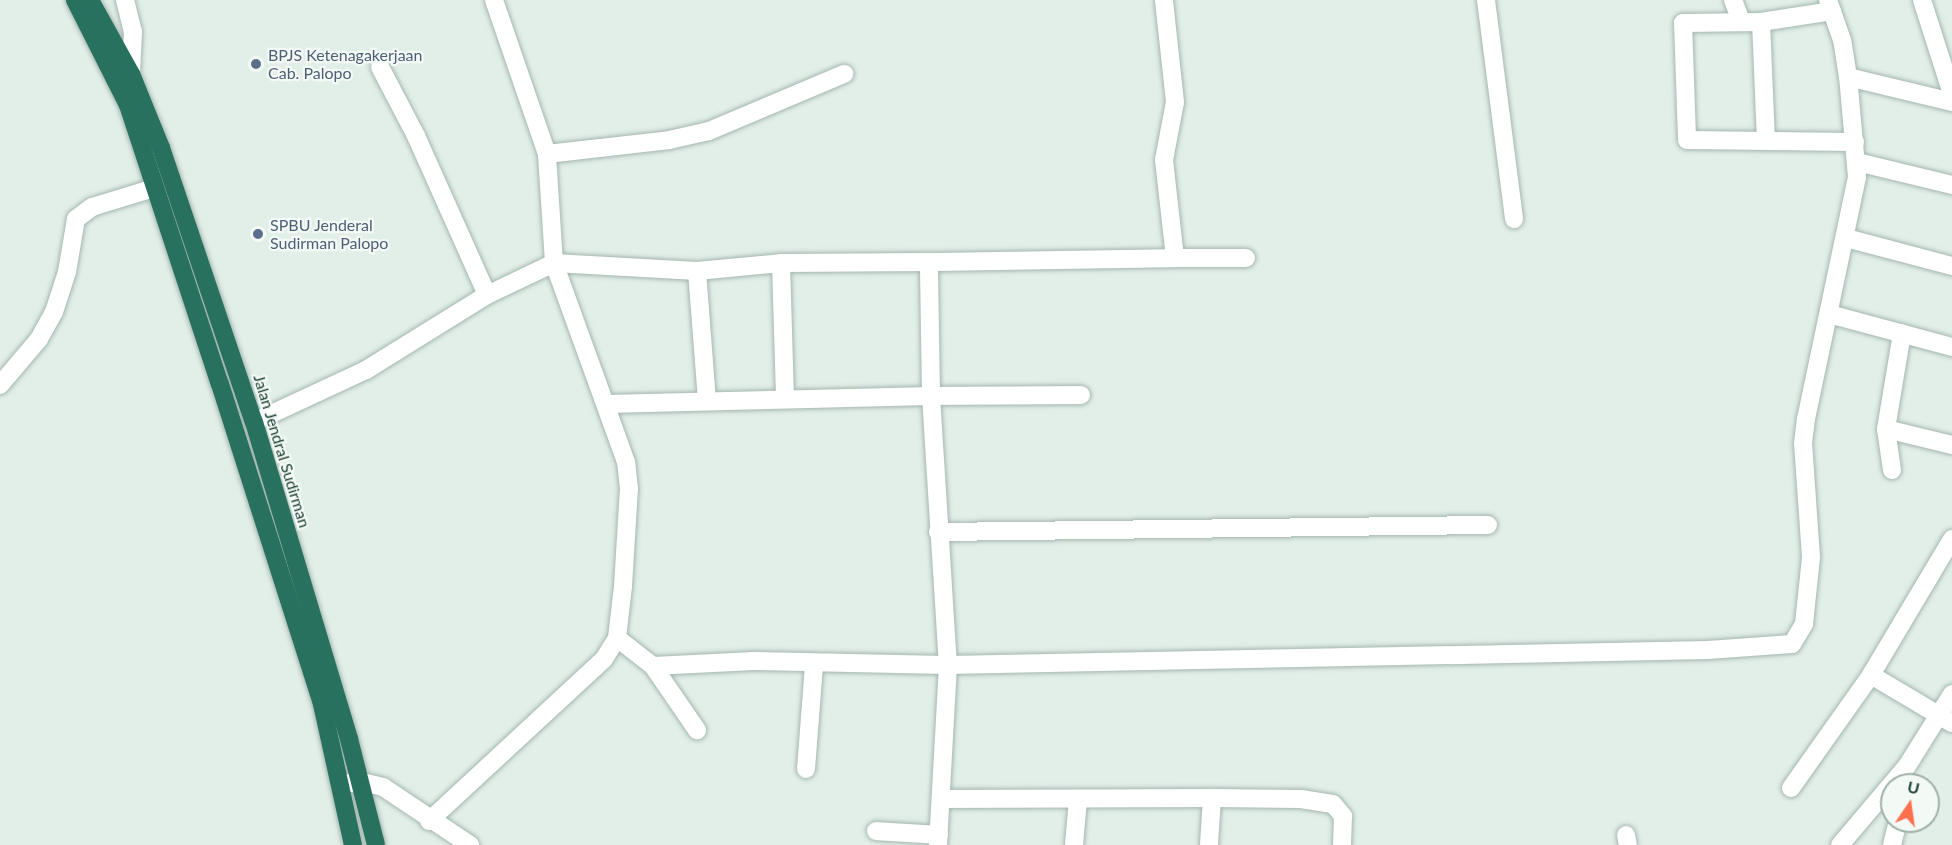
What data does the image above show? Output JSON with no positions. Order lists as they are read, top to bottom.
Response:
{
  "streets": {
    "highway": ["Jalan Jendral Sudirman"]
  },
  "places": ["BPJS Ketenagakerjaan Cab. Palopo", "SPBU Jenderal Sudirman Palopo"],
  "north": "top"
}
